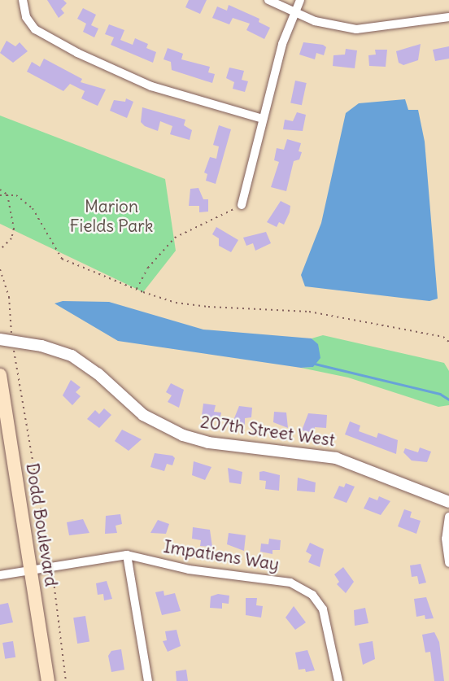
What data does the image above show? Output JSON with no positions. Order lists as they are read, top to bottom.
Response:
{
  "streets": {
    "main road": ["Dodd Boulevard"],
    "street": ["207th Street West", "Impatiens Way"]
  },
  "crossings": [
    ["Dodd Boulevard", "Impatiens Way"]
  ],
  "parks": ["Marion Fields Park"]
}
